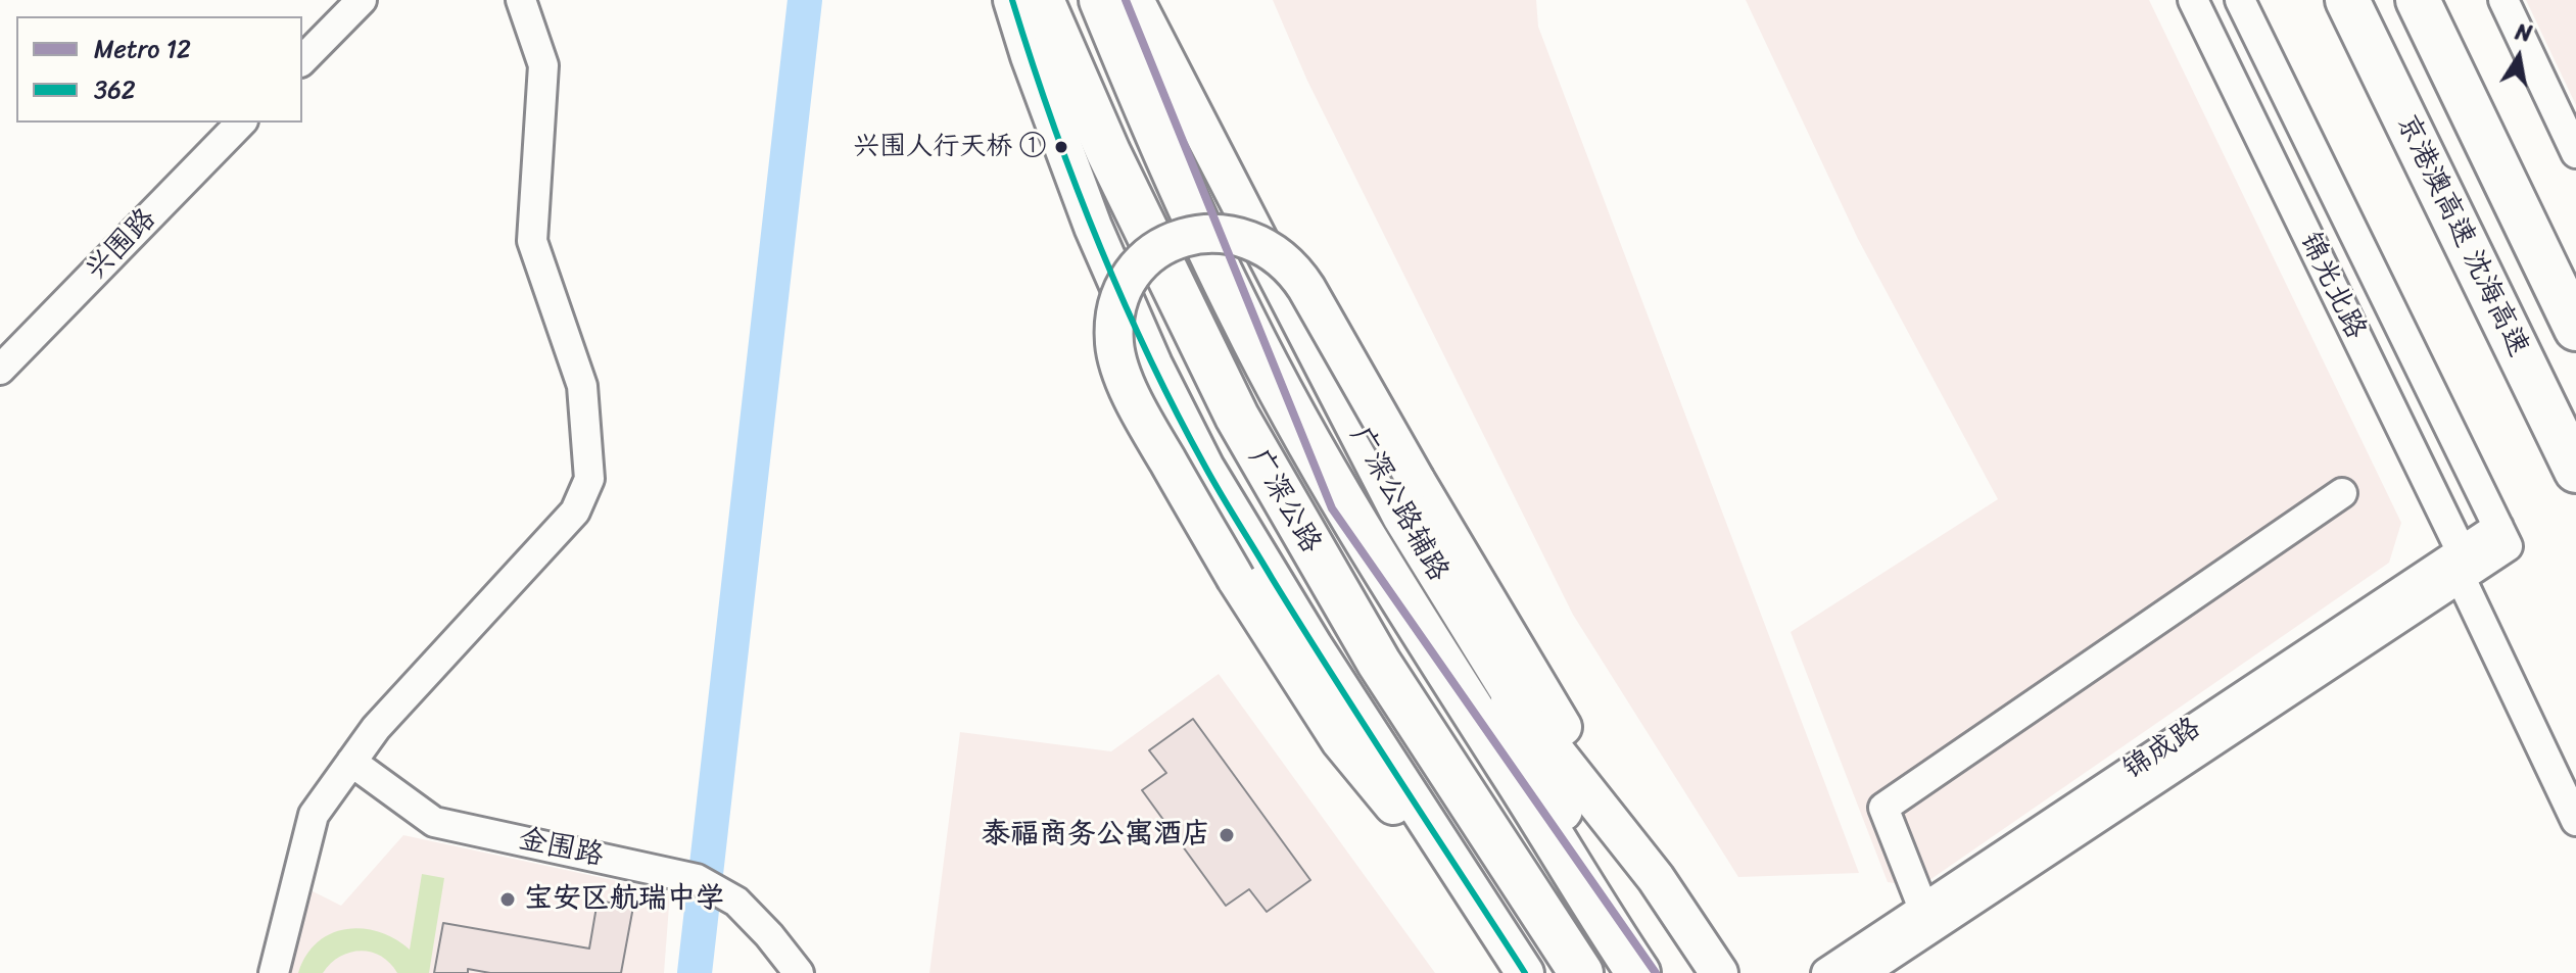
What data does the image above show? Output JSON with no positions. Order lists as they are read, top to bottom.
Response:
{
  "streets": {
    "highway": ["京港澳高速 沈海高速", "广深公路"],
    "main road": ["广深公路辅路"],
    "street": [
      "兴围路",
      "锦光北路",
      "锦成路",
      "金围路"
    ]
  },
  "crossings": [
    ["锦光北路", "锦成路"]
  ],
  "places": ["兴围人行天桥 ①", "泰福商务公寓酒店", "宝安区航瑞中学"],
  "lines": ["metro line 12", "transit line 362"],
  "legend": ["Metro 12", "362"],
  "north": "top"
}
